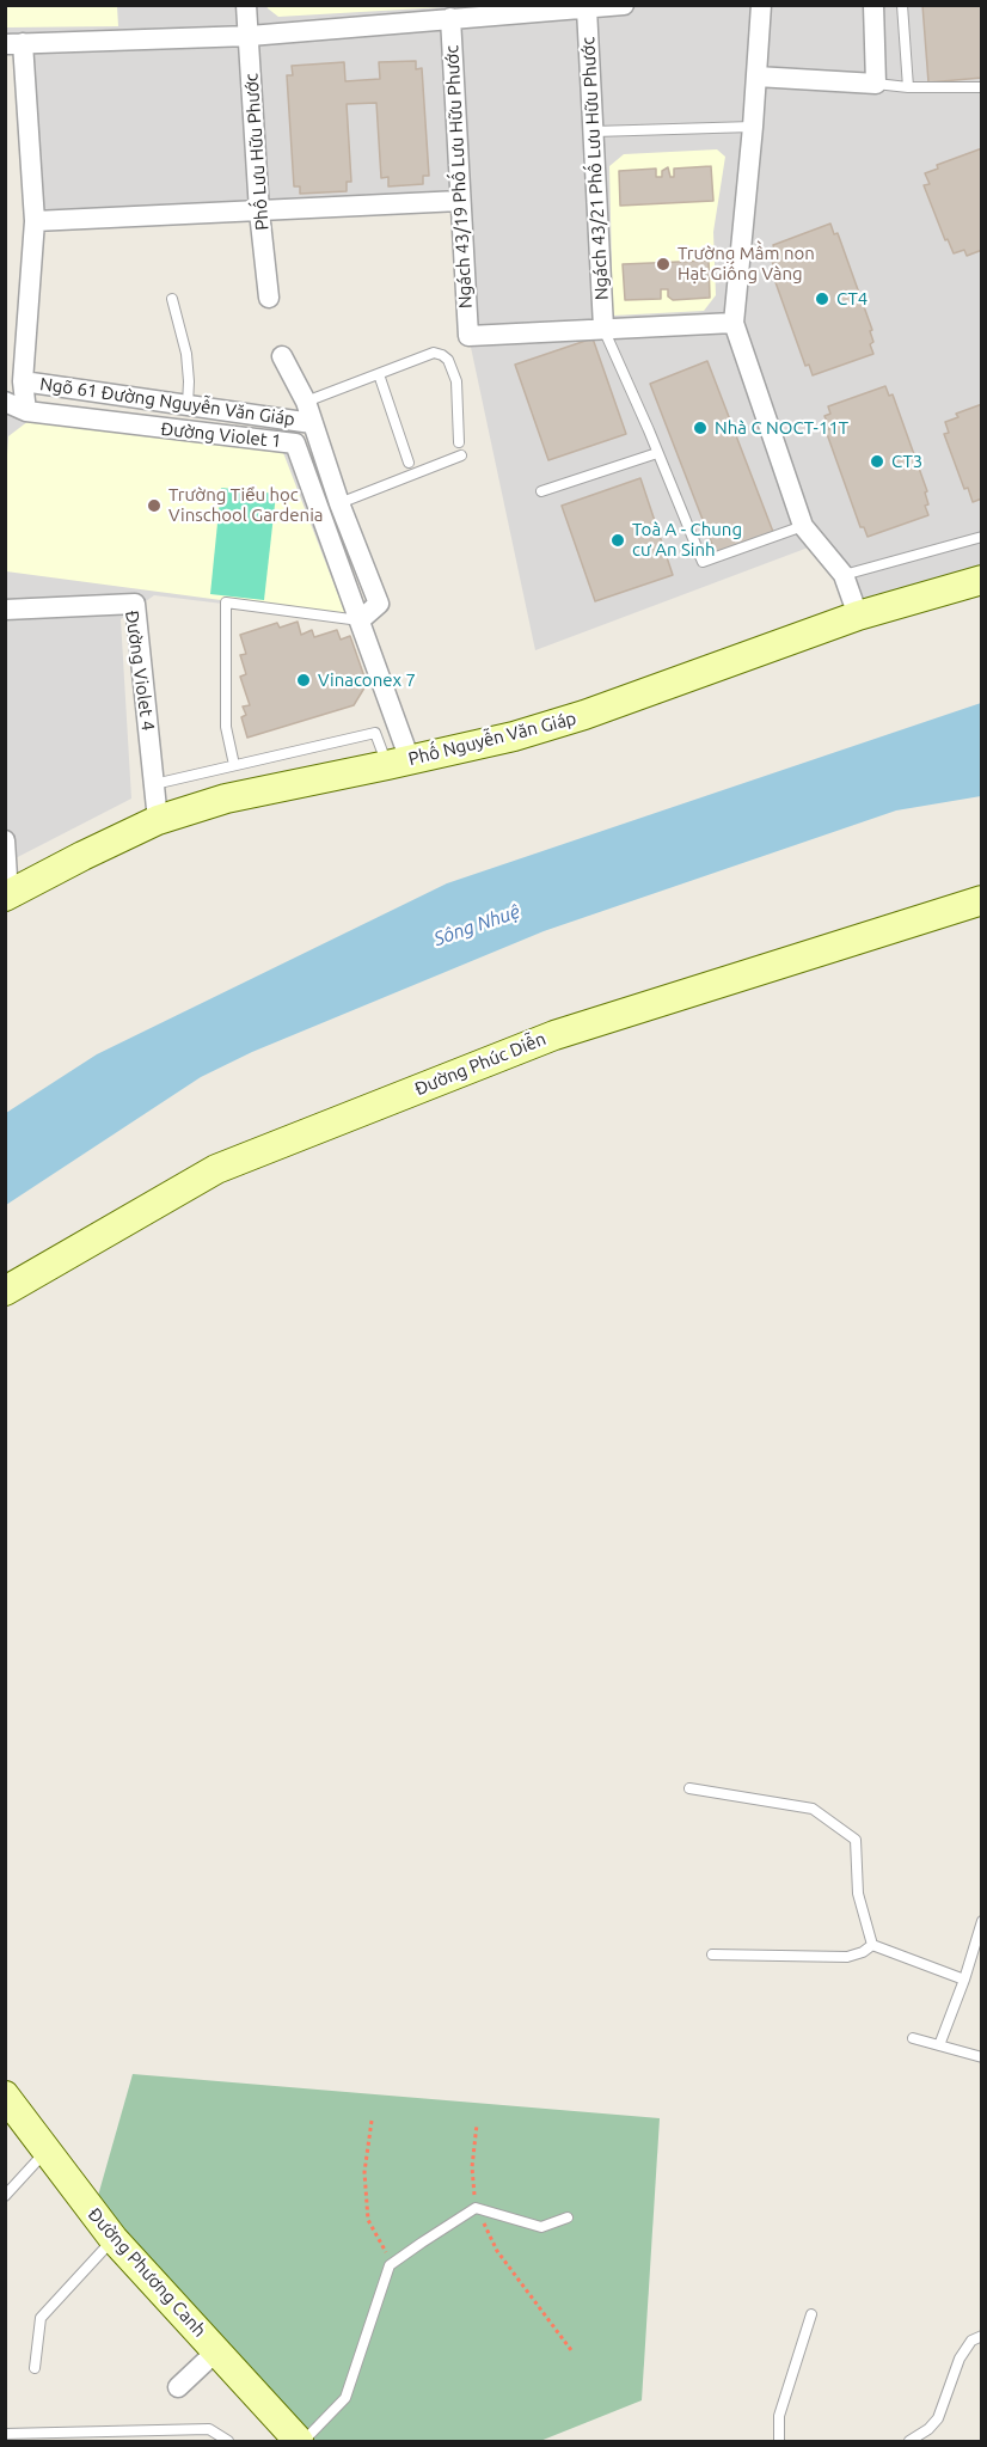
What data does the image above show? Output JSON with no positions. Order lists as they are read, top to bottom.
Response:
{
  "streets": {
    "street": [
      "Phố Lưu Hữu Phước",
      "Ngách 43/21 Phố Lưu Hữu Phước",
      "Ngách 43/19 Phố Lưu Hữu Phước",
      "Ngõ 61 Đường Nguyễn Văn Giáp",
      "Đường Violet 1",
      "Đường Violet 4",
      "Phố Nguyễn Văn Giáp",
      "Đường Phúc Diễn",
      "Đường Phương Canh"
    ]
  },
  "crossings": [
    ["Ngách 43/21 Phố Lưu Hữu Phước", "Ngách 43/19 Phố Lưu Hữu Phước"],
    ["Ngõ 61 Đường Nguyễn Văn Giáp", "Đường Violet 1"],
    ["Đường Violet 4", "Phố Nguyễn Văn Giáp"]
  ],
  "water": ["Sông Nhuệ"],
  "places": [
    "Trường Mầm non Hạt Giống Vàng",
    "CT4",
    "Nhà C NOCT-11T",
    "CT3",
    "Trường Tiểu học Vinschool Gardenia",
    "Toà A - Chung cư An Sinh",
    "Vinaconex 7"
  ]
}
